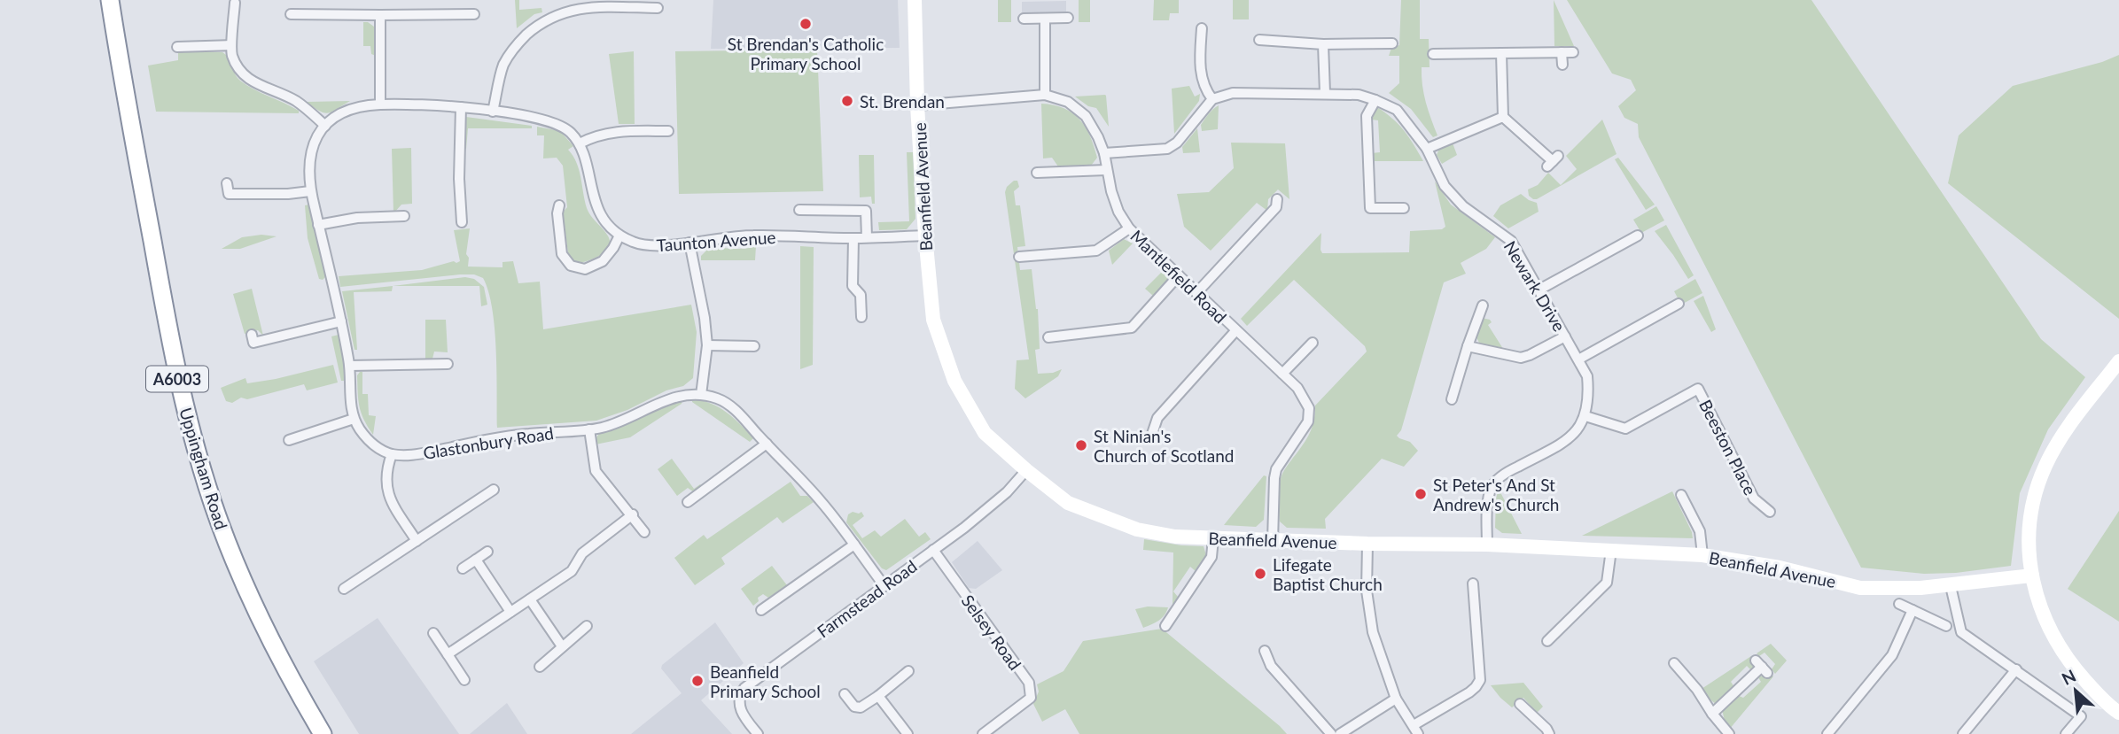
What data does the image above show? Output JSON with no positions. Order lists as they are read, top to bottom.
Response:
{
  "streets": {
    "highway": ["A6003", "Uppingham Road"],
    "street": [
      "Beanfield Avenue",
      "Taunton Avenue",
      "Mantlefield Road",
      "Newark Drive",
      "Glastonbury Road",
      "Beeston Place",
      "Farmstead Road",
      "Selsey Road"
    ]
  },
  "crossings": [
    ["Beanfield Avenue", "Taunton Avenue"],
    ["Beanfield Avenue", "Mantlefield Road"],
    ["Beanfield Avenue", "Farmstead Road"],
    ["Newark Drive", "Beeston Place"],
    ["Glastonbury Road", "Farmstead Road"],
    ["Farmstead Road", "Selsey Road"]
  ],
  "places": [
    "St Brendan's Catholic Primary School",
    "St. Brendan",
    "St Ninian's Church of Scotland",
    "St Peter's And St Andrew's Church",
    "Lifegate Baptist Church",
    "Beanfield Primary School"
  ],
  "north": "top left"
}
